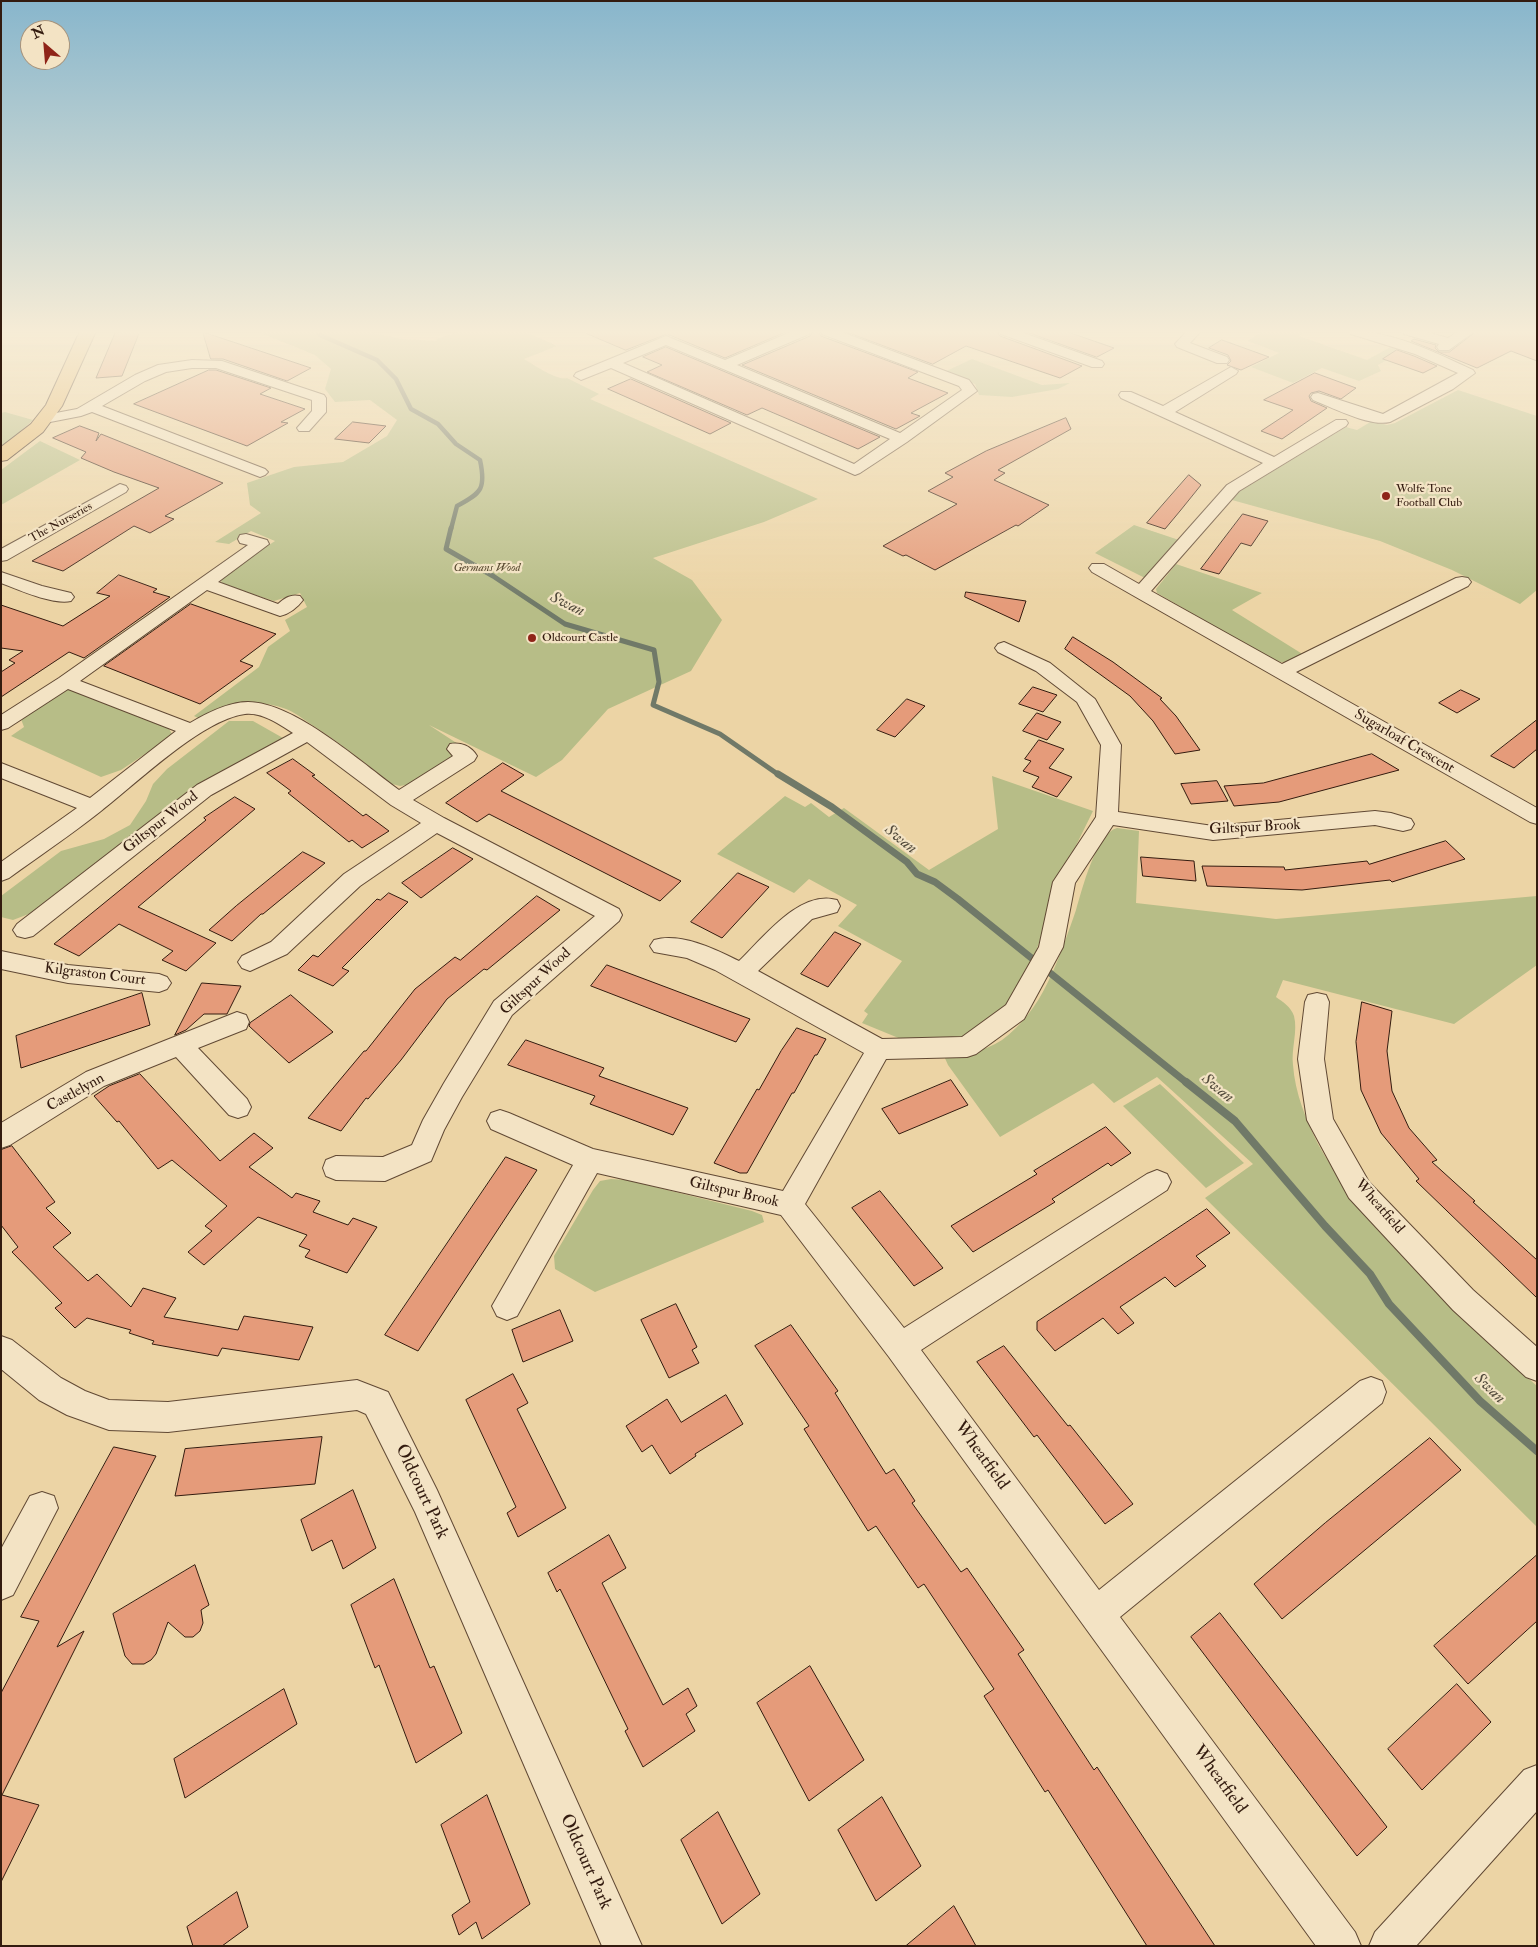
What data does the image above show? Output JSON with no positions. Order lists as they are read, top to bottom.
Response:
{
  "streets": {
    "street": [
      "The Nurseries",
      "Sugarloaf Crescent",
      "Giltspur Wood",
      "Giltspur Brook",
      "Kilgraston Court",
      "Castlelynn",
      "Wheatfield",
      "Oldcourt Park"
    ]
  },
  "crossings": [
    ["Giltspur Brook", "Wheatfield"]
  ],
  "water": ["Swan"],
  "parks": ["Germans Wood"],
  "places": ["Wolfe Tone Football Club", "Oldcourt Castle"],
  "north": "top left"
}
